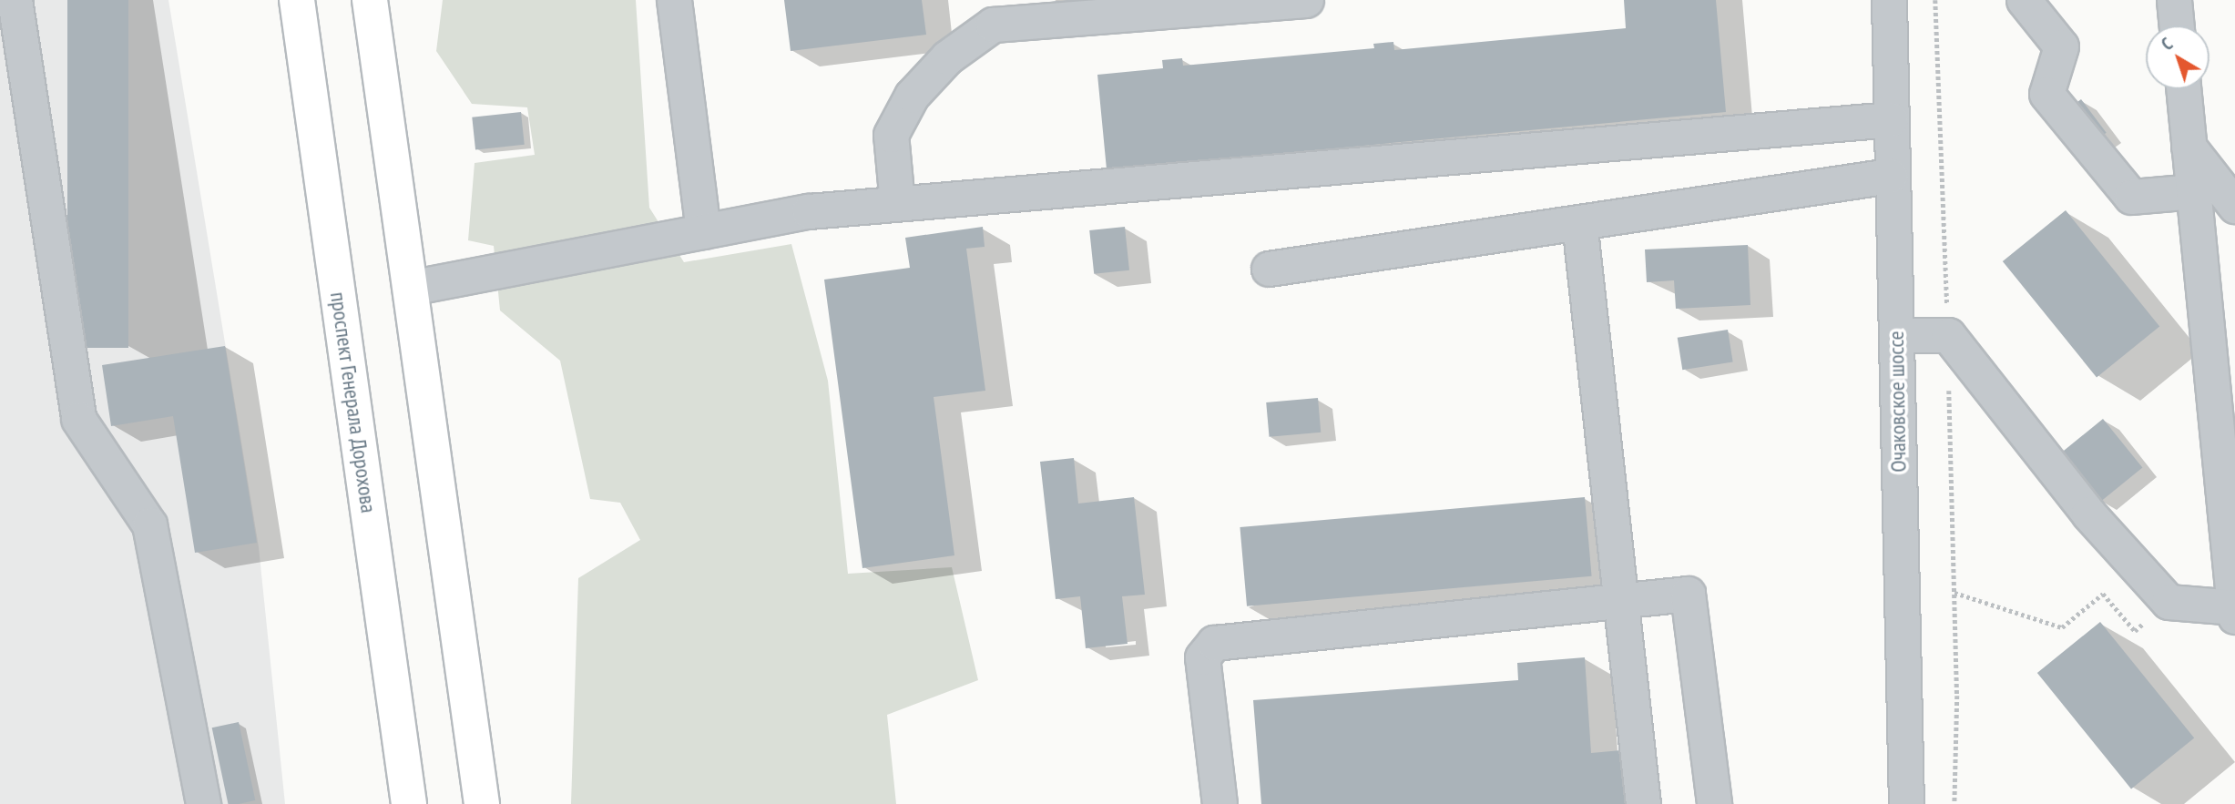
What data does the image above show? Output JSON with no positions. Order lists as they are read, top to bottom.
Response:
{
  "streets": {
    "main road": ["проспект Генерала Дорохова"],
    "street": ["Очаковское шоссе"]
  },
  "north": "top left"
}
